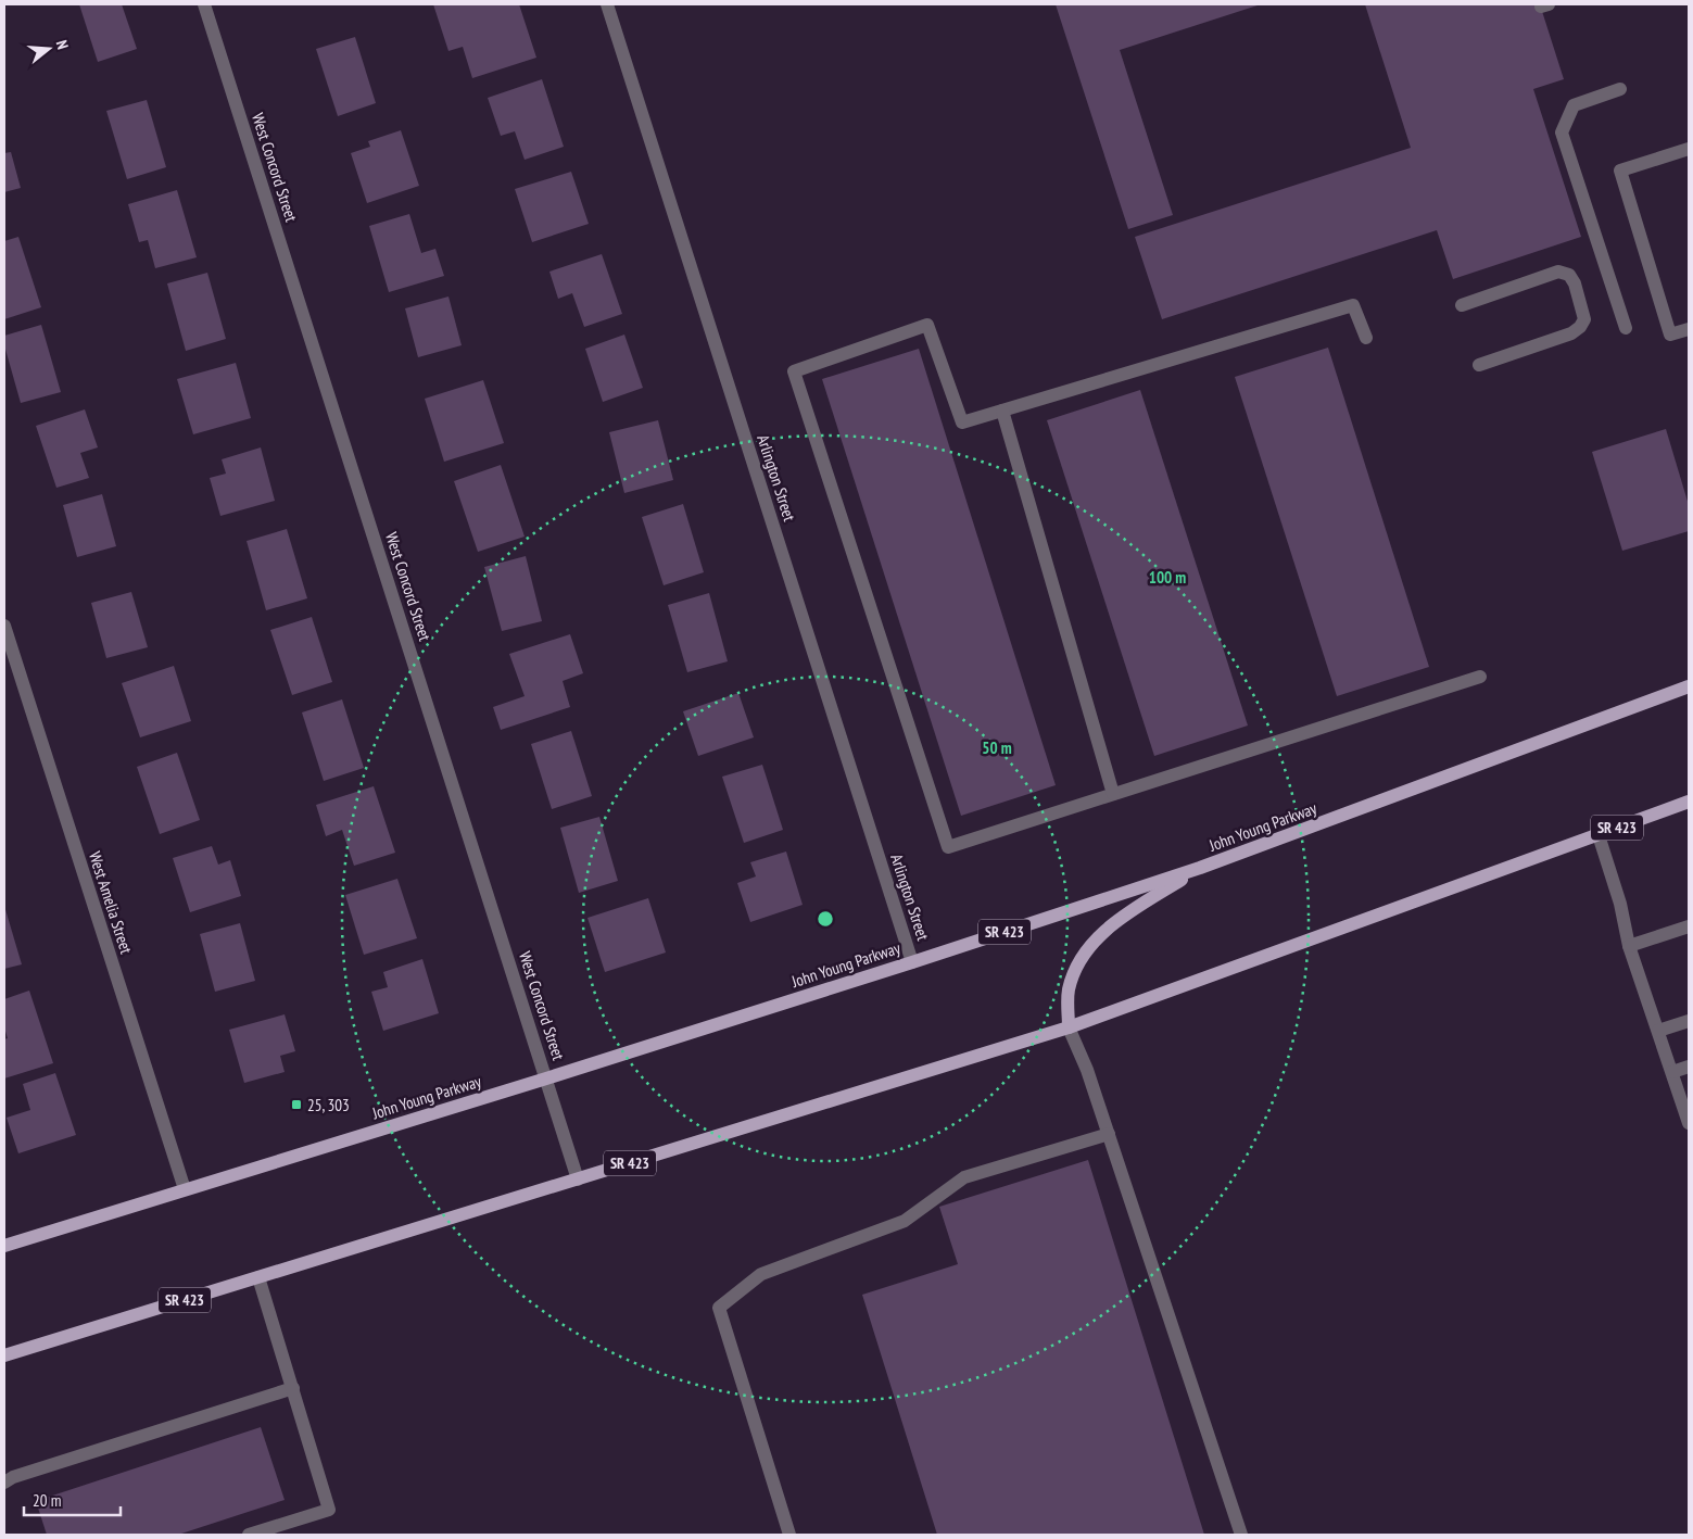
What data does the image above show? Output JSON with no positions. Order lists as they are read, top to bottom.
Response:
{
  "streets": {
    "main road": ["John Young Parkway", "SR 423"],
    "street": ["West Concord Street", "Arlington Street", "West Amelia Street"]
  },
  "crossings": [
    ["West Concord Street", "John Young Parkway"],
    ["West Concord Street", "SR 423"],
    ["Arlington Street", "John Young Parkway"],
    ["John Young Parkway", "West Amelia Street"]
  ],
  "places": {
    "transit": ["25, 303"]
  },
  "scale_bar": "20 m",
  "north": "right",
  "rings": ["100 m", "50 m"]
}
